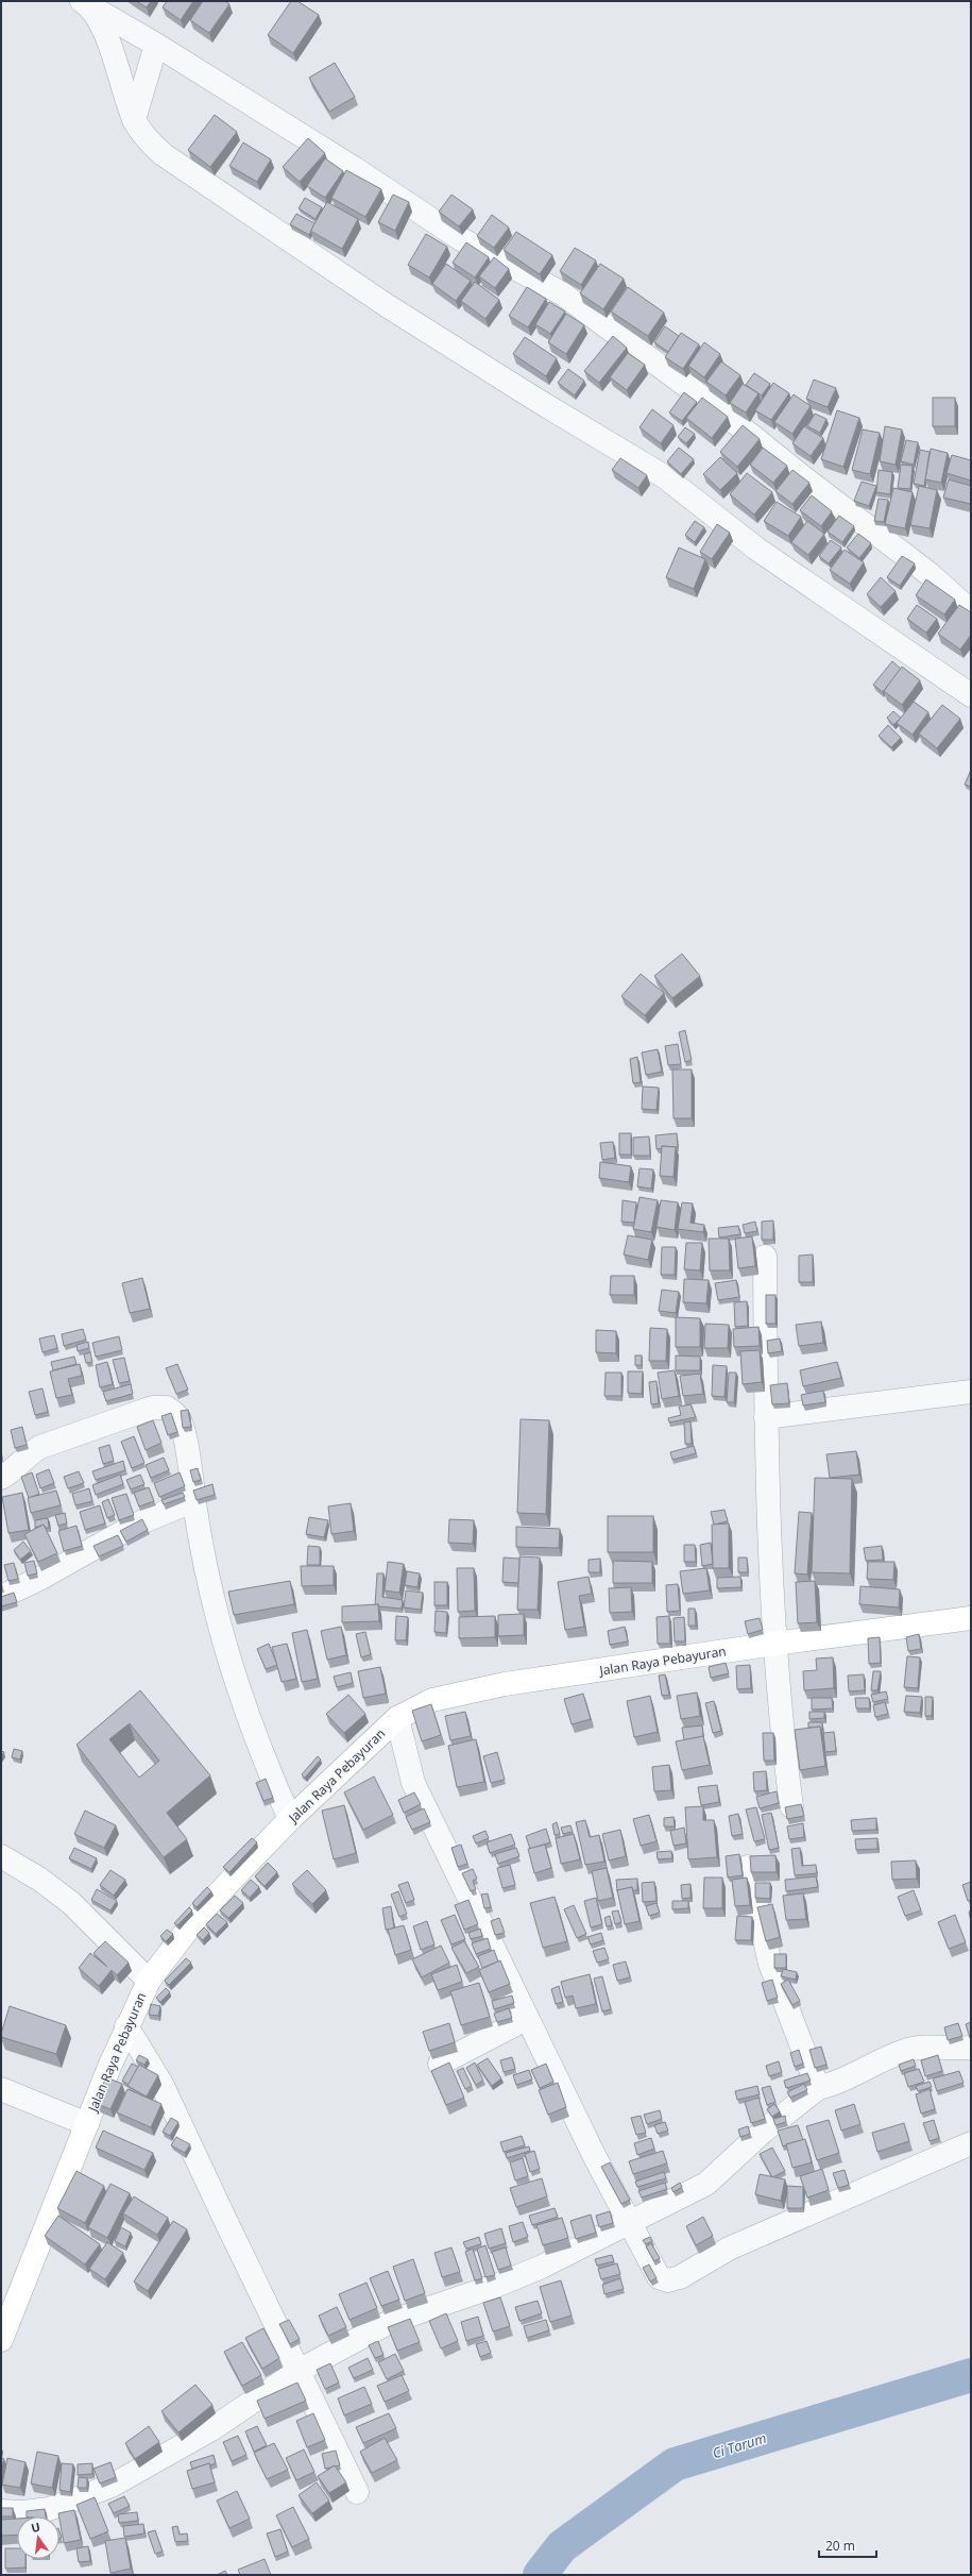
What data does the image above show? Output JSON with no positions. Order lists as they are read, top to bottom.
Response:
{
  "streets": {
    "main road": ["Jalan Raya Pebayuran"]
  },
  "water": ["Ci Tarum"],
  "scale_bar": "20 m",
  "north": "top"
}
